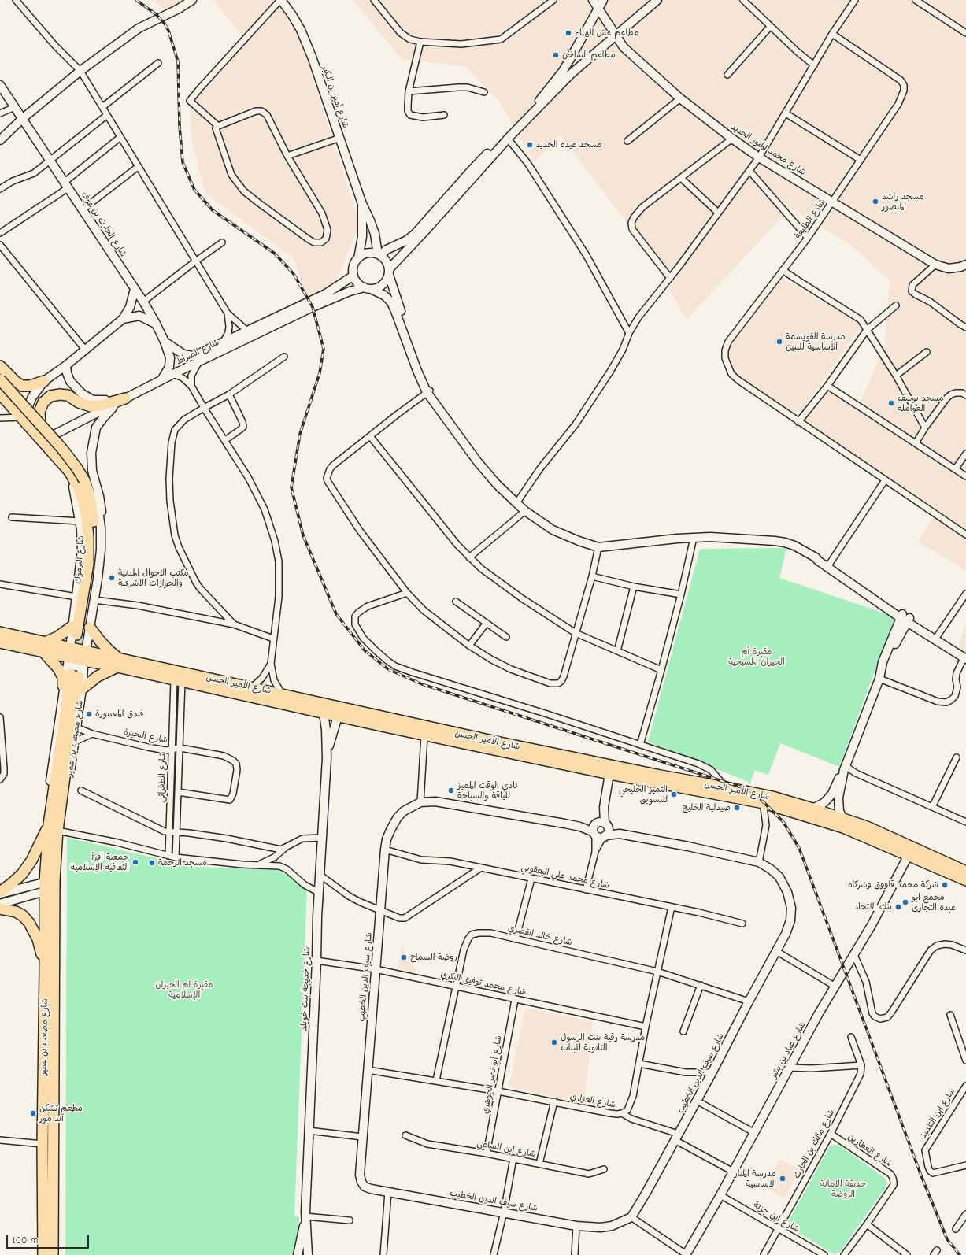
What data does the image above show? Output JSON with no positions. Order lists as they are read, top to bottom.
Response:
{
  "streets": {
    "highway": ["شارع اليرموك", "شارع الأمير الحسن", "شارع مصعب بن عمير"],
    "street": [
      "شارع أمير بن البكير",
      "شارع محمد المنور الحديد",
      "شارع الطليعة",
      "شارع الحارث بن عوف",
      "شارع الصراط",
      "شارع البخيرة",
      "شارع الطغرائي",
      "شارع محمد علي اليعقوبي",
      "شارع خالد القصري",
      "شارع سيف الدين الخطيب",
      "شارع محمد توفيق البكري",
      "شارع خديجة بنت خويلد",
      "شارع عباد بن بشر",
      "شارع أبو نصر الجوهري",
      "شارع العزاري",
      "شارع ابن التلميذ",
      "شارع مالك بن الحارث",
      "شارع ابن الساعي",
      "شارع العطارين",
      "شارع ابن جزلة"
    ]
  },
  "crossings": [
    ["شارع أمير بن البكير", "شارع الصراط"],
    ["شارع محمد المنور الحديد", "شارع الطليعة"],
    ["شارع الحارث بن عوف", "شارع الصراط"],
    ["شارع الصراط", "شارع اليرموك"],
    ["شارع اليرموك", "شارع الأمير الحسن"],
    ["شارع اليرموك", "شارع مصعب بن عمير"],
    ["شارع الأمير الحسن", "شارع مصعب بن عمير"],
    ["شارع الأمير الحسن", "شارع الطغرائي"],
    ["شارع الأمير الحسن", "شارع خديجة بنت خويلد"],
    ["شارع الأمير الحسن", "شارع عباد بن بشر"],
    ["شارع البخيرة", "شارع مصعب بن عمير"],
    ["شارع البخيرة", "شارع الطغرائي"],
    ["شارع محمد علي اليعقوبي", "شارع سيف الدين الخطيب"],
    ["شارع محمد علي اليعقوبي", "شارع العزاري"],
    ["شارع خالد القصري", "شارع سيف الدين الخطيب"],
    ["شارع خالد القصري", "شارع محمد توفيق البكري"],
    ["شارع خالد القصري", "شارع العزاري"],
    ["شارع سيف الدين الخطيب", "شارع محمد توفيق البكري"],
    ["شارع سيف الدين الخطيب", "شارع العزاري"],
    ["شارع محمد توفيق البكري", "شارع خديجة بنت خويلد"],
    ["شارع محمد توفيق البكري", "شارع أبو نصر الجوهري"],
    ["شارع محمد توفيق البكري", "شارع العزاري"],
    ["شارع عباد بن بشر", "شارع ابن جزلة"],
    ["شارع أبو نصر الجوهري", "شارع العزاري"],
    ["شارع أبو نصر الجوهري", "شارع ابن الساعي"],
    ["شارع مالك بن الحارث", "شارع العطارين"],
    ["شارع مالك بن الحارث", "شارع ابن جزلة"]
  ],
  "parks": ["مقبرة أم الحيران المسيحية", "مقبرة ام الحيران الإسلامية", "حدبقة الامانة الروضة"],
  "places": [
    "مطاعم عش الهناء",
    "مطاعم الساخن",
    "مسجد عيده الحديد",
    "مسجد راشد المنصور",
    "مدرسة القويسمة الأساسية للبنين",
    "مسجد يوسف العواملة",
    "مكتب الاحوال المدنية والجوازات الاشرقية",
    "فندق المعمورة",
    "نادي الوقت المميز للياقة والسباحة",
    "التميز الخليجي للتسويق",
    "صيدلية الخليج",
    "جمعية اقرأ الثقافية الإسلامية",
    "مسجد الرحمة",
    "شركة محمد قاووق وشركاه",
    "مجمع ابو عبده التجاري",
    "بنك الاتحاد",
    "روضة السماح",
    "مدرسة رقية بنت الرسول الثانوية للبنات",
    "مطعم تشكن آند مور",
    "مدرسة المنار الاساسية"
  ],
  "scale_bar": "100 m"
}
